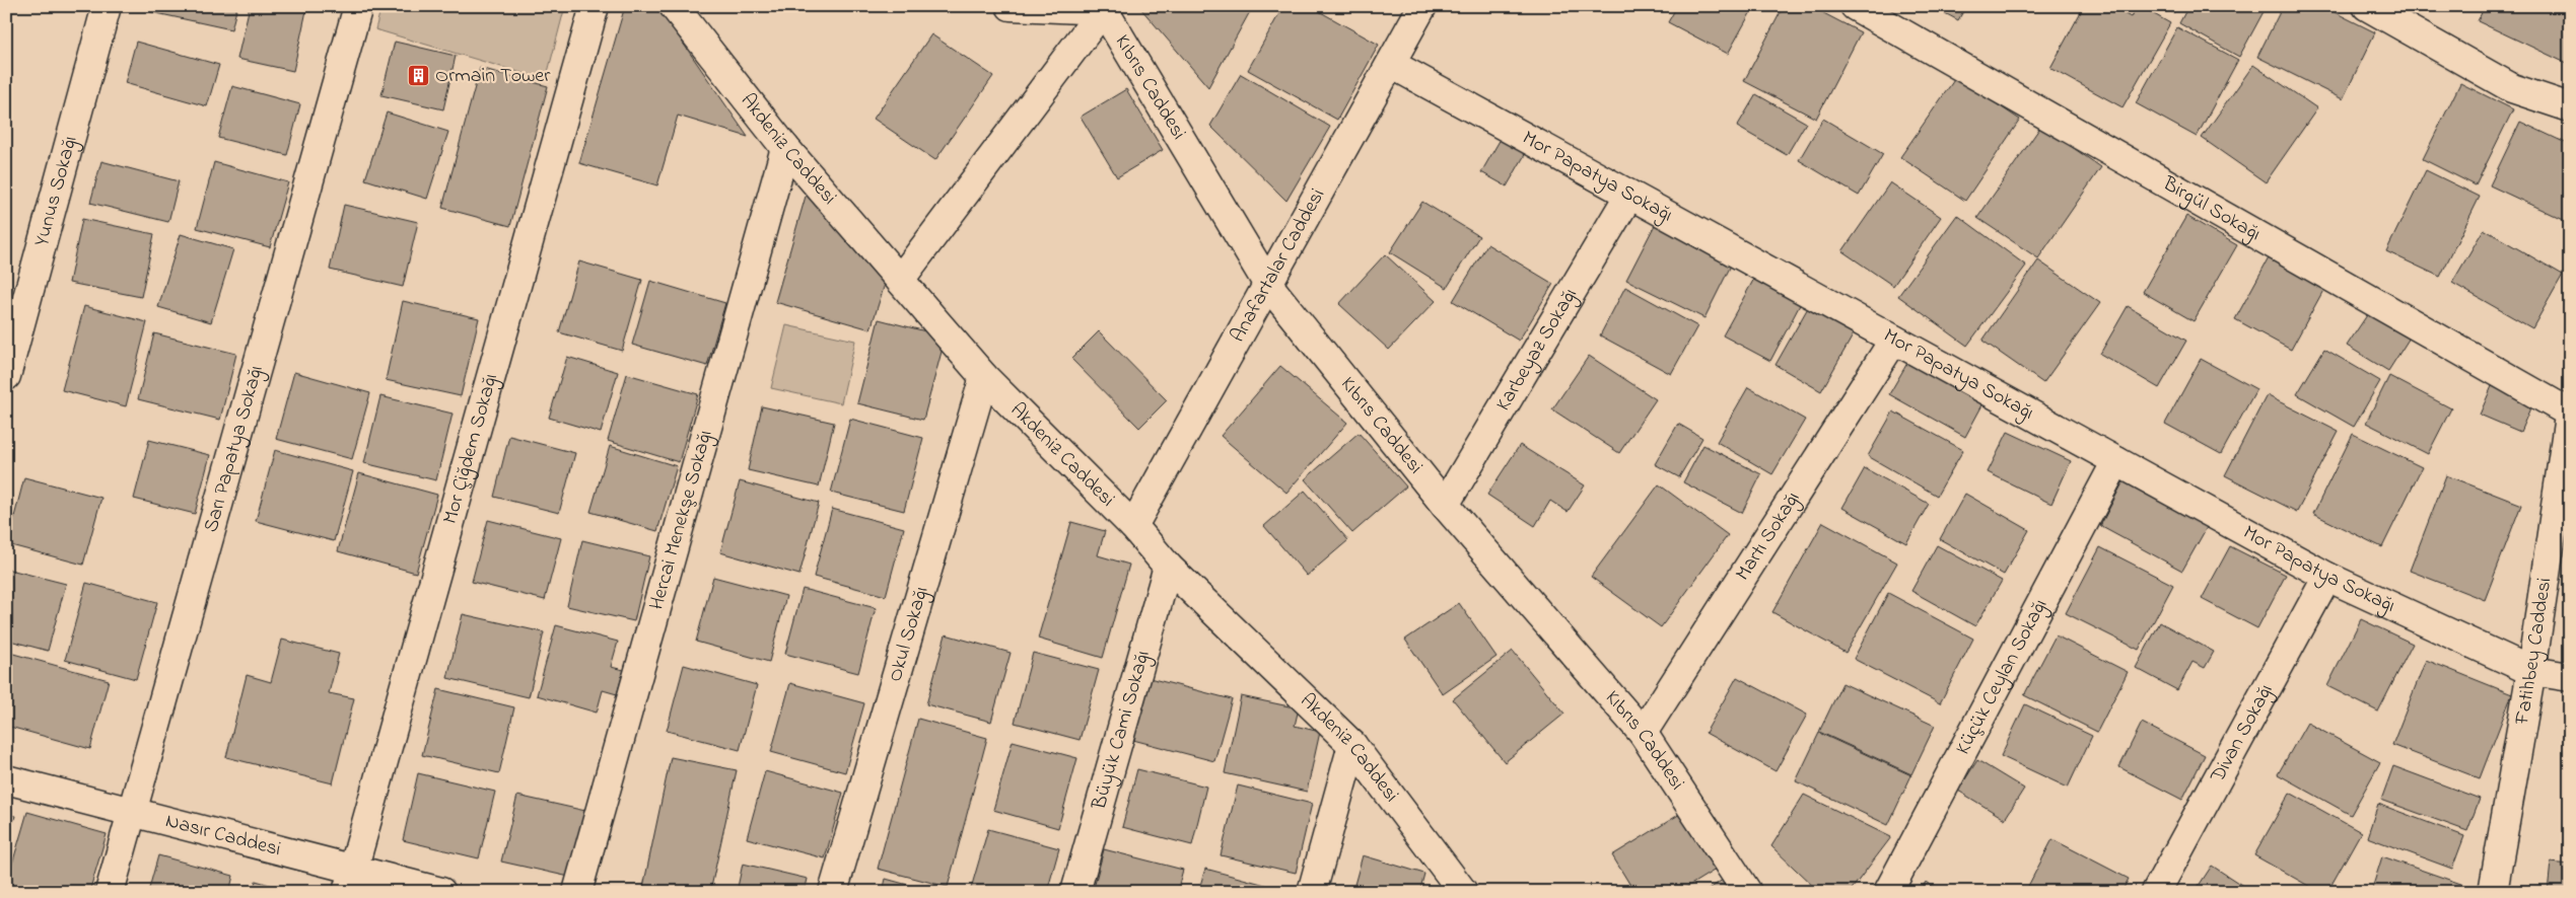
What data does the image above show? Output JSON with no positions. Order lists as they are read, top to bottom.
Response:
{
  "streets": {
    "street": [
      "Kıbrıs Caddesi",
      "Akdeniz Caddesi",
      "Mor Papatya Sokağı",
      "Yunus Sokağı",
      "Birgül Sokağı",
      "Anafartalar Caddesi",
      "Karbeyaz Sokağı",
      "Sarı Papatya Sokağı",
      "Mor Çiğdem Sokağı",
      "Hercai Menekşe Sokağı",
      "Martı Sokağı",
      "Okul Sokağı",
      "Fatihbey Caddesi",
      "Küçük Ceylan Sokağı",
      "Büyük Cami Sokağı",
      "Divan Sokağı",
      "Nasır Caddesi"
    ]
  },
  "crossings": [
    ["Kıbrıs Caddesi", "Anafartalar Caddesi"],
    ["Kıbrıs Caddesi", "Karbeyaz Sokağı"],
    ["Kıbrıs Caddesi", "Martı Sokağı"],
    ["Akdeniz Caddesi", "Anafartalar Caddesi"],
    ["Akdeniz Caddesi", "Hercai Menekşe Sokağı"],
    ["Akdeniz Caddesi", "Okul Sokağı"],
    ["Akdeniz Caddesi", "Büyük Cami Sokağı"],
    ["Mor Papatya Sokağı", "Anafartalar Caddesi"],
    ["Mor Papatya Sokağı", "Karbeyaz Sokağı"],
    ["Mor Papatya Sokağı", "Martı Sokağı"],
    ["Mor Papatya Sokağı", "Fatihbey Caddesi"],
    ["Mor Papatya Sokağı", "Küçük Ceylan Sokağı"],
    ["Mor Papatya Sokağı", "Divan Sokağı"],
    ["Birgül Sokağı", "Fatihbey Caddesi"],
    ["Sarı Papatya Sokağı", "Nasır Caddesi"],
    ["Mor Çiğdem Sokağı", "Nasır Caddesi"]
  ],
  "places": {
    "building": ["Ormain Tower"]
  }
}
